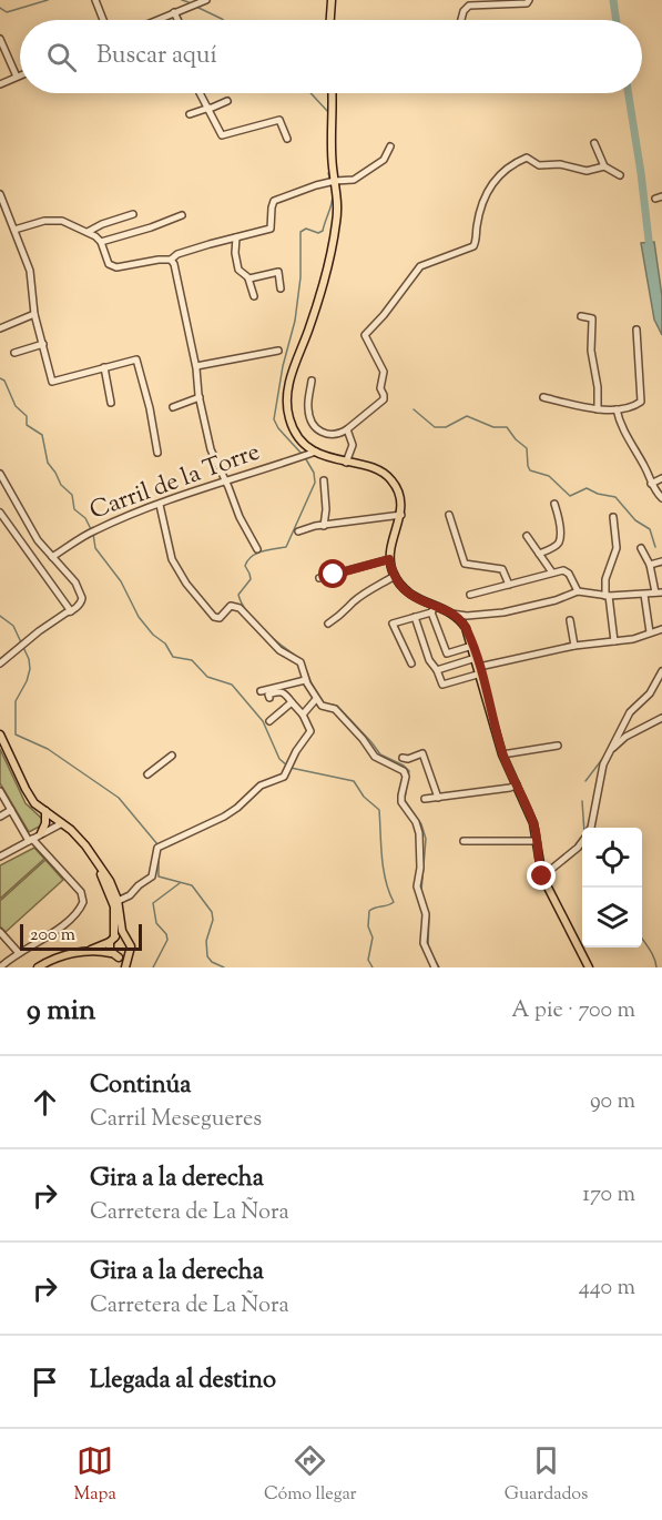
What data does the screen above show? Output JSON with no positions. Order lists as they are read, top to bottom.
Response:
{
  "streets": {
    "street": ["Carril de la Torre"]
  },
  "scale_bar": "200 m",
  "page": {
    "search": "Buscar aquí",
    "scale": "200 m",
    "heading": ["9 min", "A pie · 700 m"],
    "list": [
      ["Continúa", "Carril Mesegueres", "90 m"],
      ["Gira a la derecha", "Carretera de La Ñora", "170 m"],
      ["Gira a la derecha", "Carretera de La Ñora", "440 m"],
      "Llegada al destino"
    ],
    "nav": ["Mapa", "Cómo llegar", "Guardados"]
  }
}
